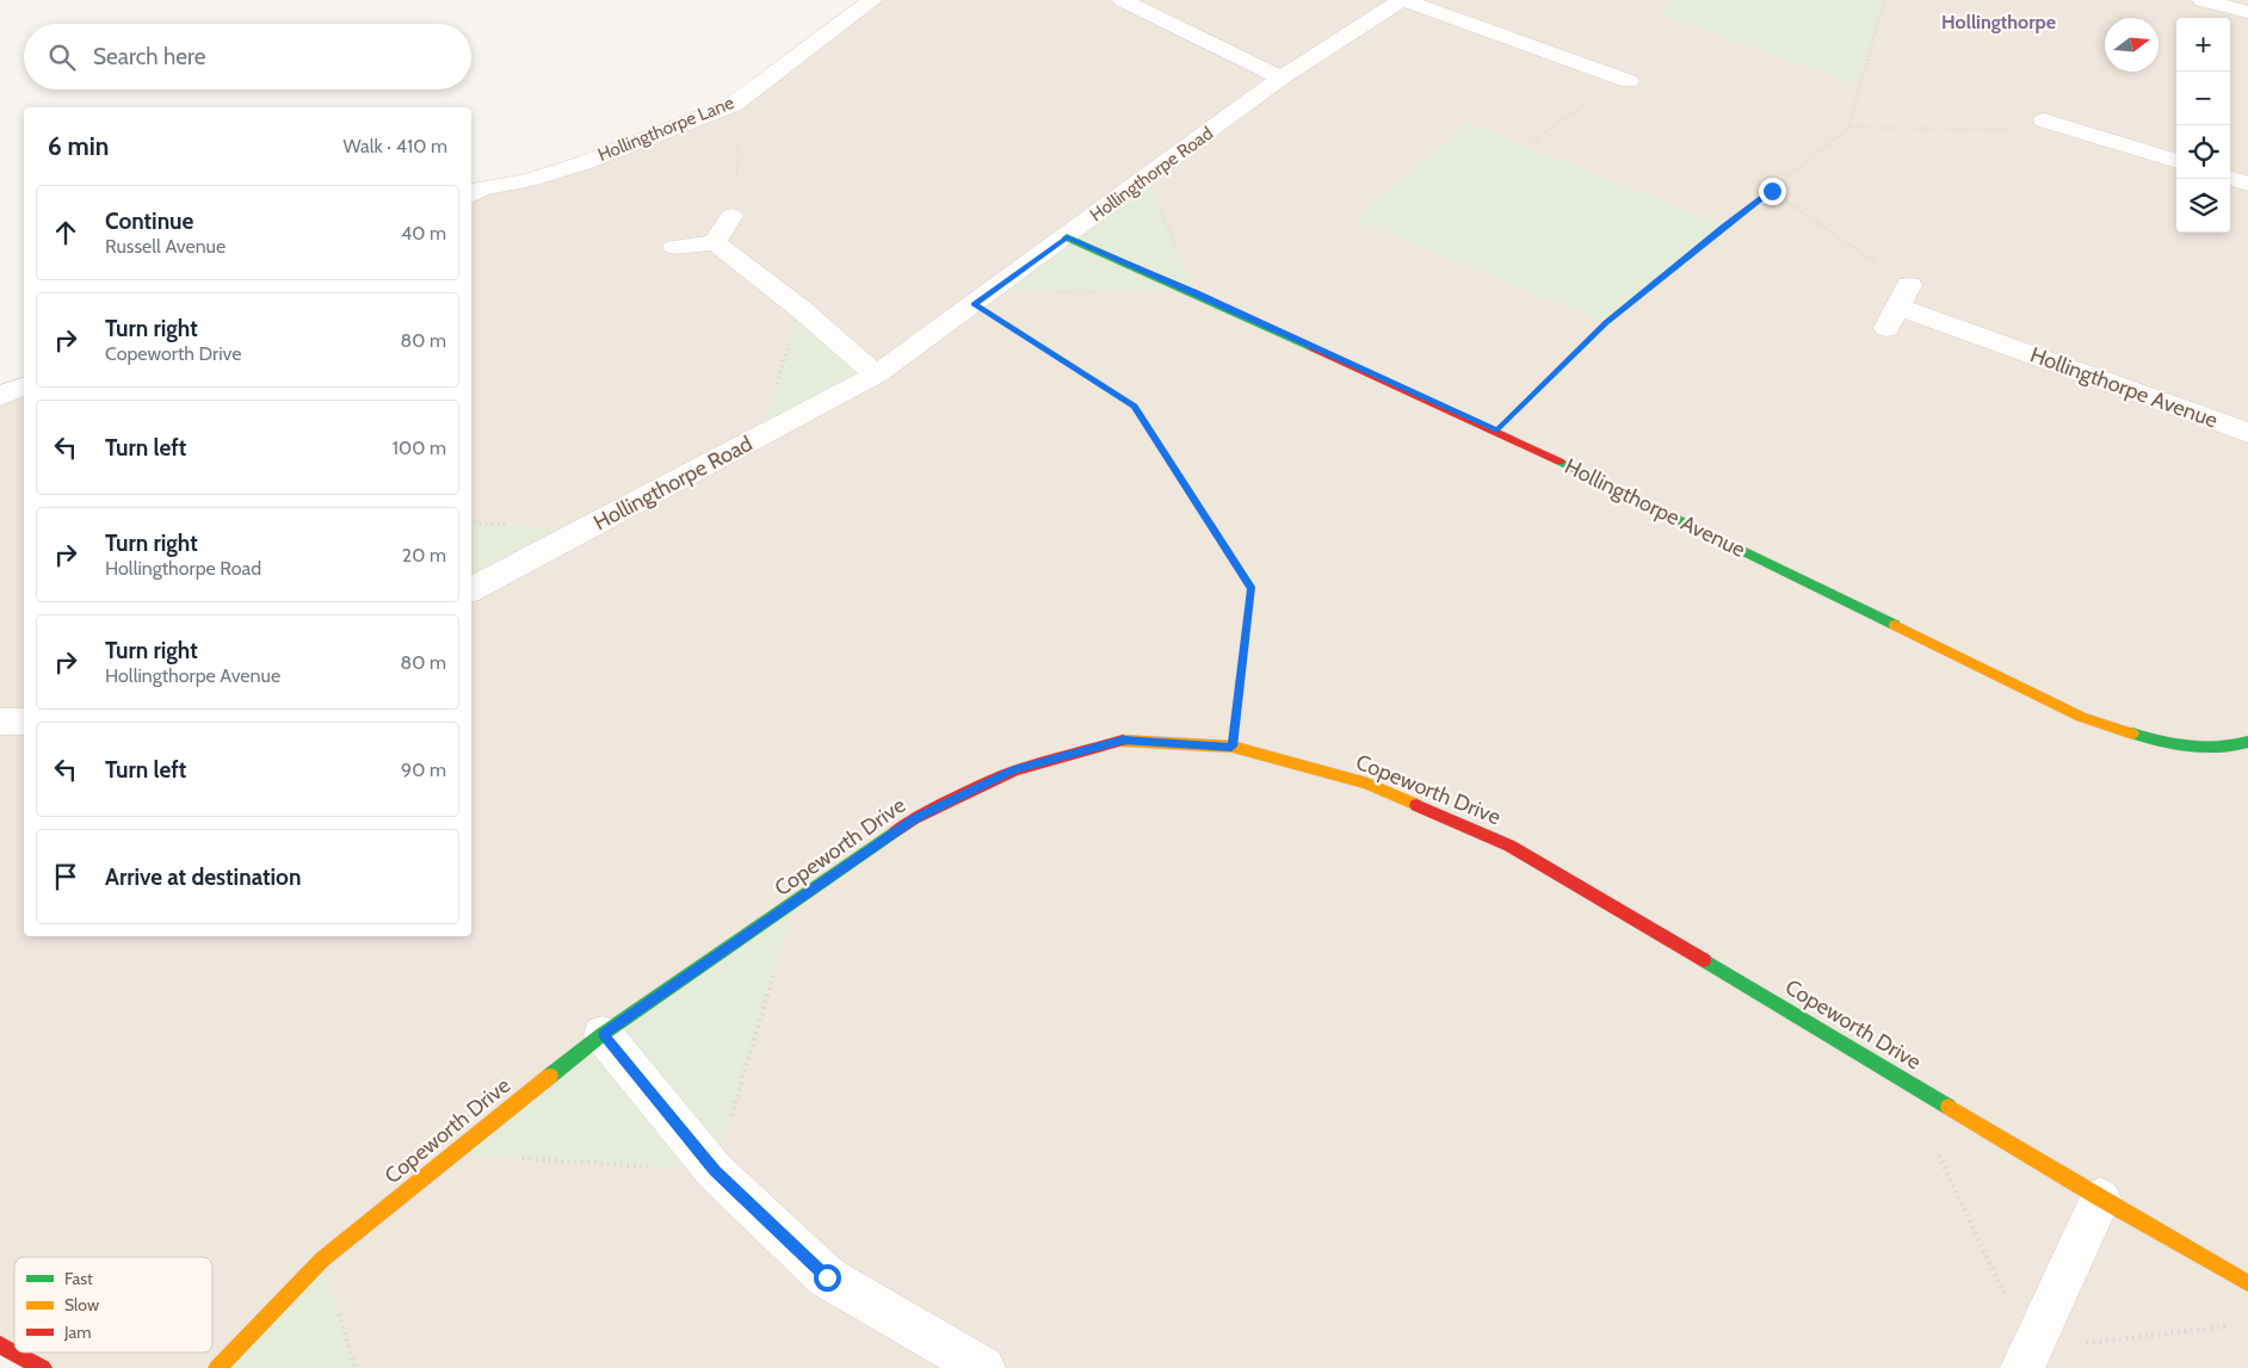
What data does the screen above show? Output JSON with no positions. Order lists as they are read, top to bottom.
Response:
{
  "streets": {
    "street": [
      "Hollingthorpe Lane",
      "Hollingthorpe Road",
      "Hollingthorpe Avenue",
      "Copeworth Drive"
    ]
  },
  "crossings": [
    ["Hollingthorpe Road", "Hollingthorpe Avenue"]
  ],
  "districts": ["Hollingthorpe"],
  "legend": ["Fast", "Slow", "Jam"],
  "north": "right",
  "page": {
    "map_buttons": ["+", "−"],
    "search": "Search here",
    "heading": ["6 min", "Walk · 410 m"],
    "list": [
      ["Continue", "Russell Avenue", "40 m"],
      ["Turn right", "Copeworth Drive", "80 m"],
      ["Turn left", "100 m"],
      ["Turn right", "Hollingthorpe Road", "20 m"],
      ["Turn right", "Hollingthorpe Avenue", "80 m"],
      ["Turn left", "90 m"],
      "Arrive at destination"
    ]
  }
}
